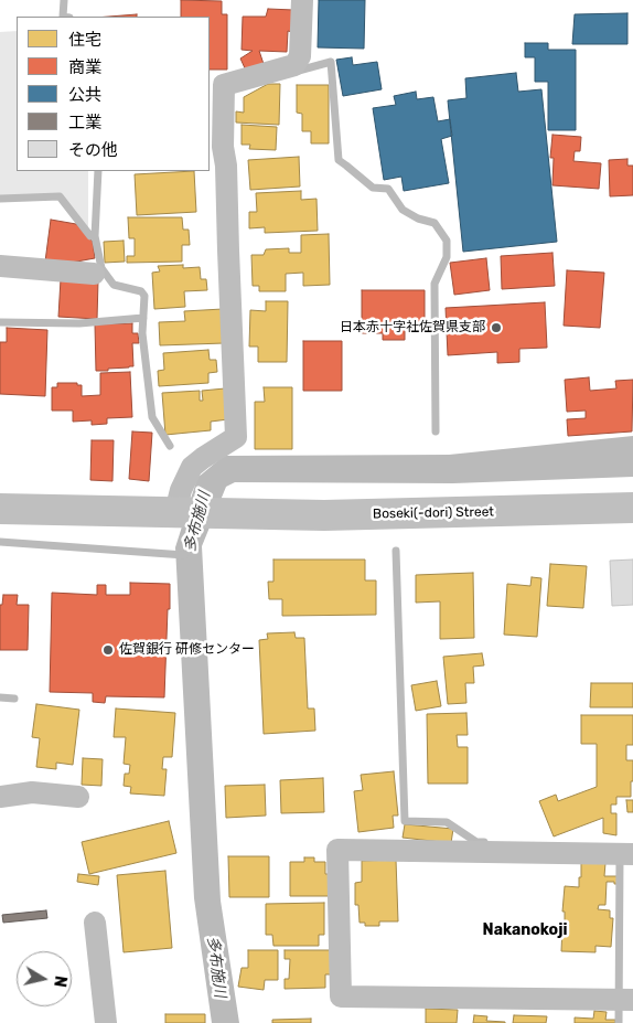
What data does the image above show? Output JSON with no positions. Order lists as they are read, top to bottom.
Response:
{
  "streets": {
    "street": ["Boseki(-dori) Street"]
  },
  "districts": ["Nakanokoji"],
  "water": ["多布施川"],
  "places": ["日本赤十字社佐賀県支部", "佐賀銀行 研修センター"],
  "legend": [
    "住宅",
    "商業",
    "公共",
    "工業",
    "その他"
  ],
  "north": "right"
}
